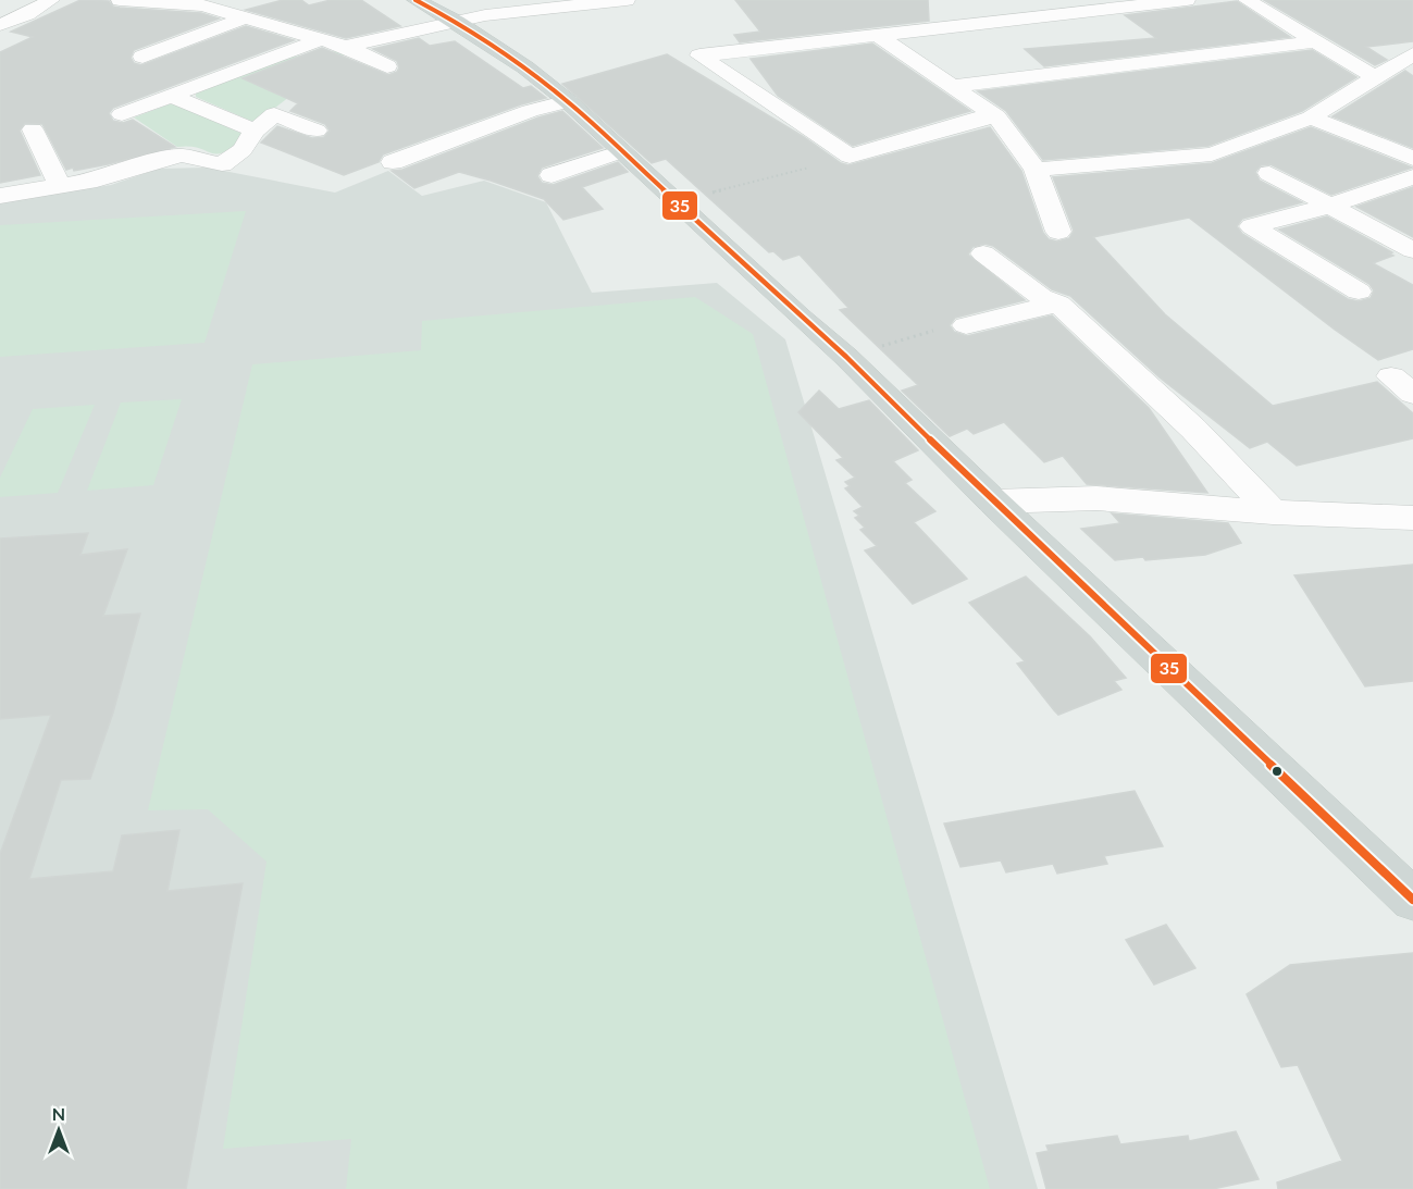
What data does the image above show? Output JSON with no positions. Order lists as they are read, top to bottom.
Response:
{
  "lines": ["transit line 35"],
  "north": "top"
}
